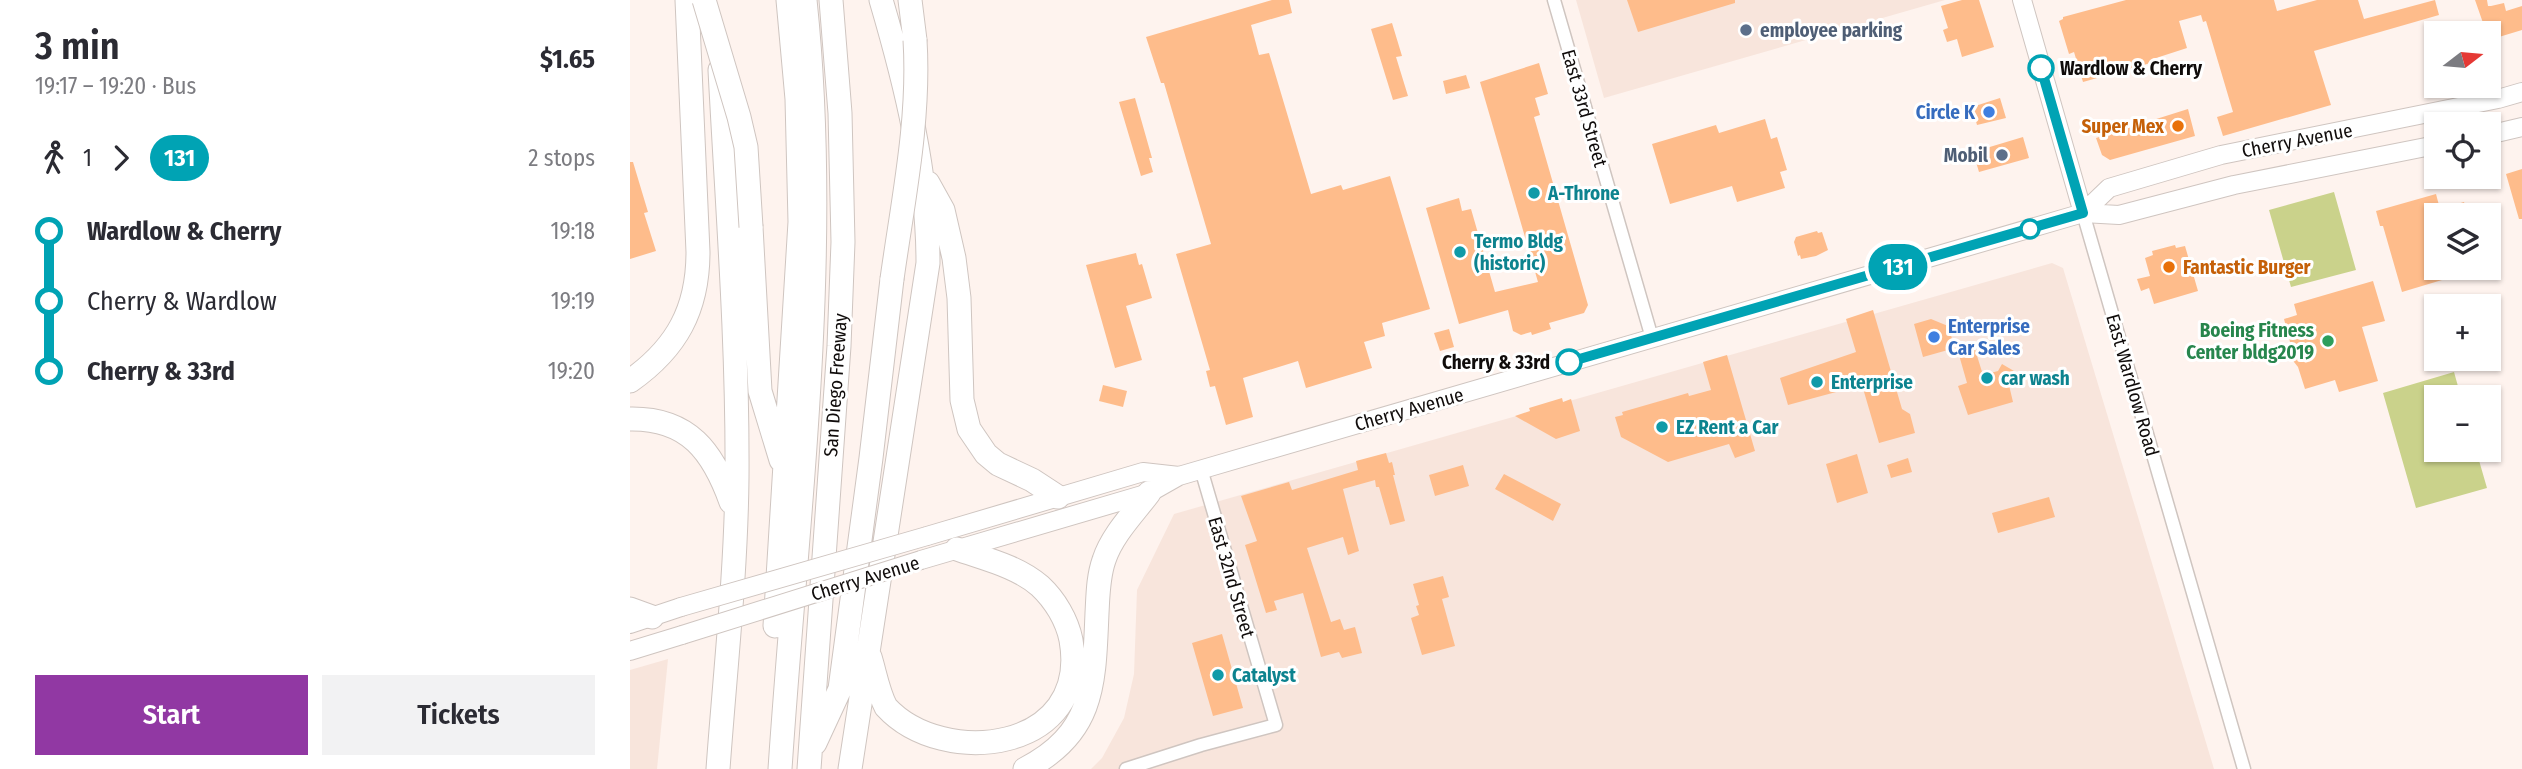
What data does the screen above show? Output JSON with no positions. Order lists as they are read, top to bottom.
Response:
{
  "streets": {
    "highway": ["San Diego Freeway"],
    "main road": ["Cherry Avenue", "East Wardlow Road"],
    "street": ["East 33rd Street", "East 32nd Street"]
  },
  "crossings": [
    ["East 33rd Street", "Cherry Avenue"],
    ["Cherry Avenue", "East Wardlow Road"],
    ["Cherry Avenue", "East 32nd Street"]
  ],
  "places": [
    "employee parking",
    "Wardlow & Cherry",
    "Circle K",
    "Super Mex",
    "Mobil",
    "A-Throne",
    "Termo Bldg (historic)",
    "Fantastic Burger",
    "Enterprise Car Sales",
    "Boeing Fitness Center bldg2019",
    "Cherry & 33rd",
    "car wash",
    "Enterprise",
    "EZ Rent a Car",
    "Catalyst"
  ],
  "lines": ["bus line 131"],
  "north": "right",
  "page": {
    "heading": ["3 min", "19:17 – 19:20 · Bus", "$1.65"],
    "on_map": "131",
    "map_buttons": ["+", "−"],
    "legs": ["1", "131", "2 stops"],
    "list": [
      {
        "name": "Wardlow & Cherry",
        "value": "19:18"
      },
      {
        "name": "Cherry & Wardlow",
        "value": "19:19"
      },
      {
        "name": "Cherry & 33rd",
        "value": "19:20"
      }
    ],
    "buttons": ["Start", "Tickets"]
  }
}
